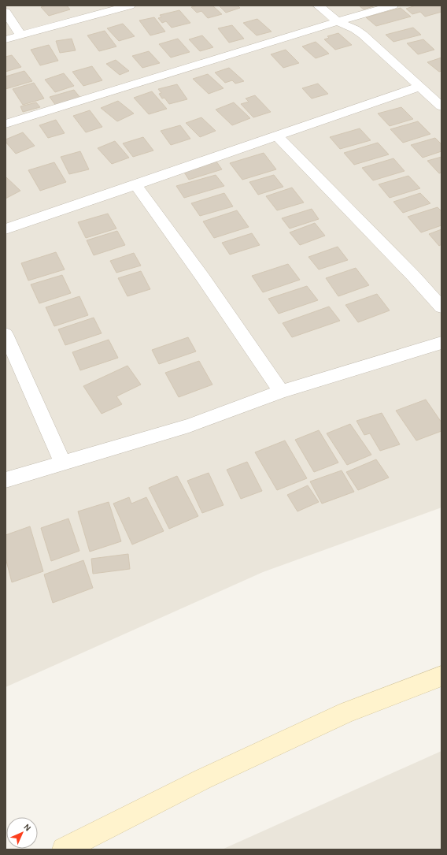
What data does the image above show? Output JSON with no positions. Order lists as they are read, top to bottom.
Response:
{
  "north": "top right"
}
